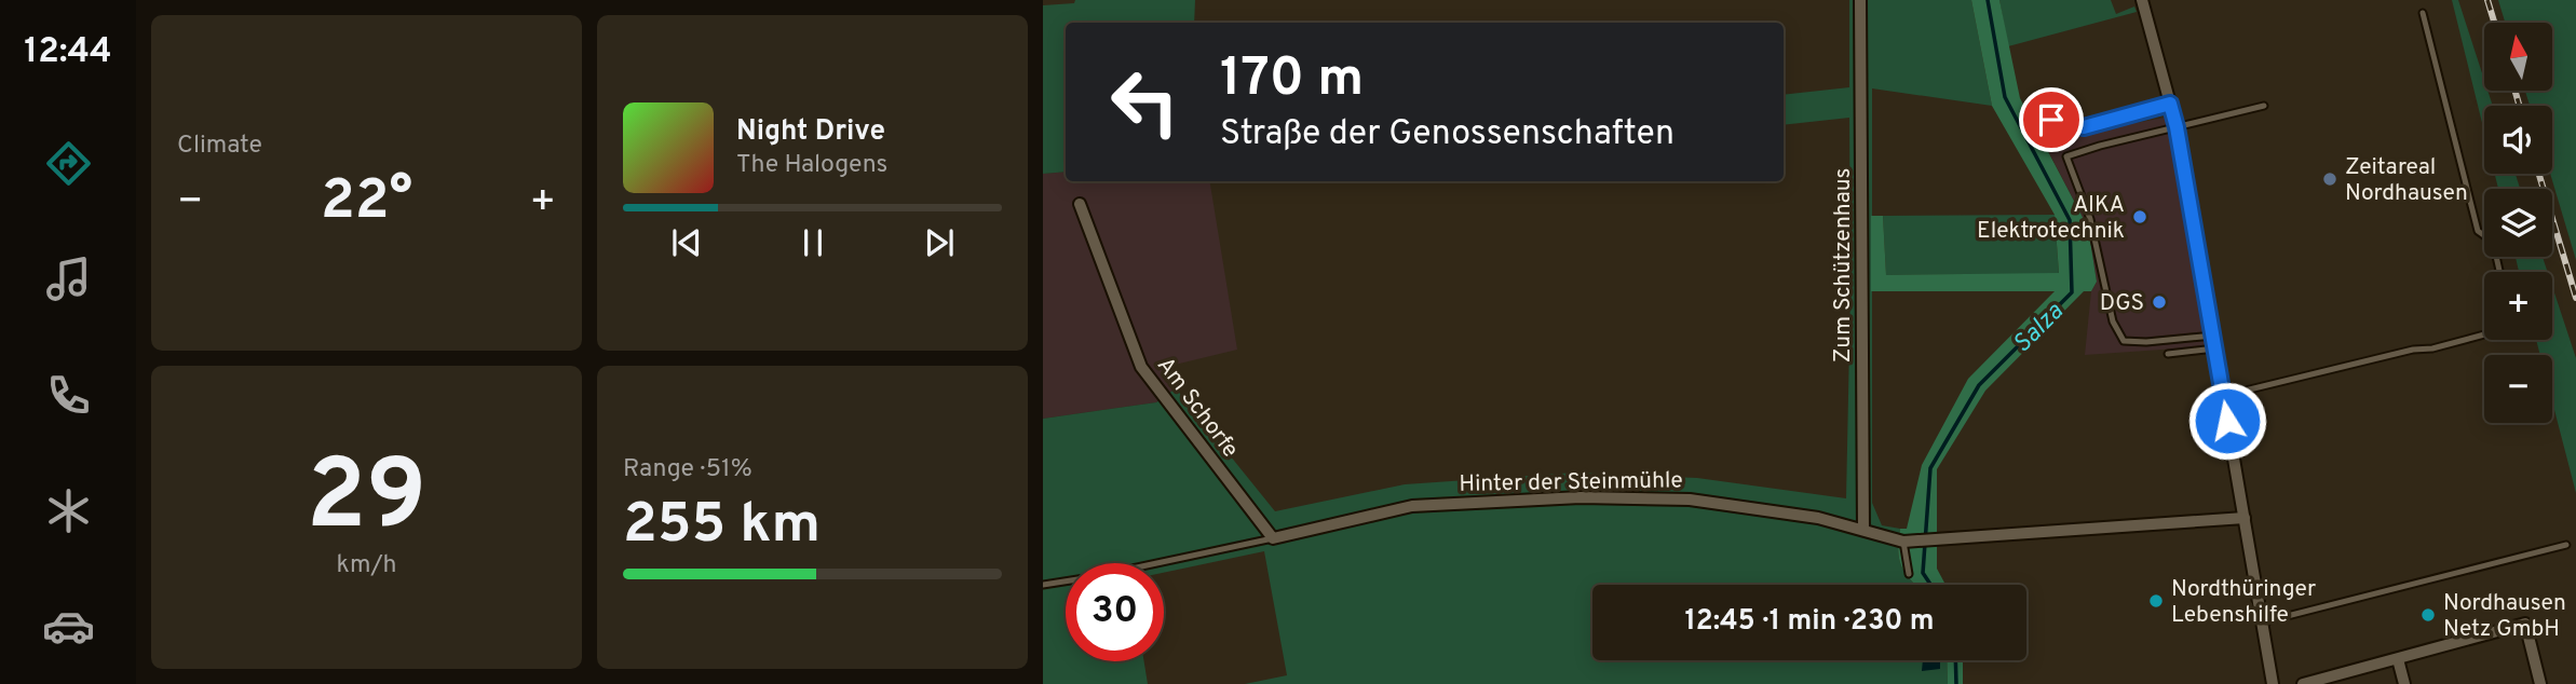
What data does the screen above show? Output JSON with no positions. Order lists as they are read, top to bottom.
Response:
{
  "streets": {
    "street": ["Zum Schützenhaus", "Am Schorfe", "Hinter der Steinmühle"]
  },
  "crossings": [
    ["Zum Schützenhaus", "Hinter der Steinmühle"],
    ["Am Schorfe", "Hinter der Steinmühle"]
  ],
  "water": ["Salza"],
  "places": [
    "Zeitareal Nordhausen",
    "AIKA Elektrotechnik",
    "DGS",
    "Nordthüringer Lebenshilfe",
    "Nordhausen Netz GmbH"
  ],
  "north": "top",
  "page": {
    "tabs": "12:44",
    "tile": [
      "Climate",
      ["29", "km/h"],
      ["Range · 51%", "255 km"]
    ],
    "map_buttons": ["+", "−"],
    "turn": ["170 m", "Straße der Genossenschaften"],
    "song": ["Night Drive", "The Halogens"],
    "heat": ["−", "22°", "+"],
    "limit": "30",
    "trip": "12:45 · 1 min · 230 m"
  }
}
